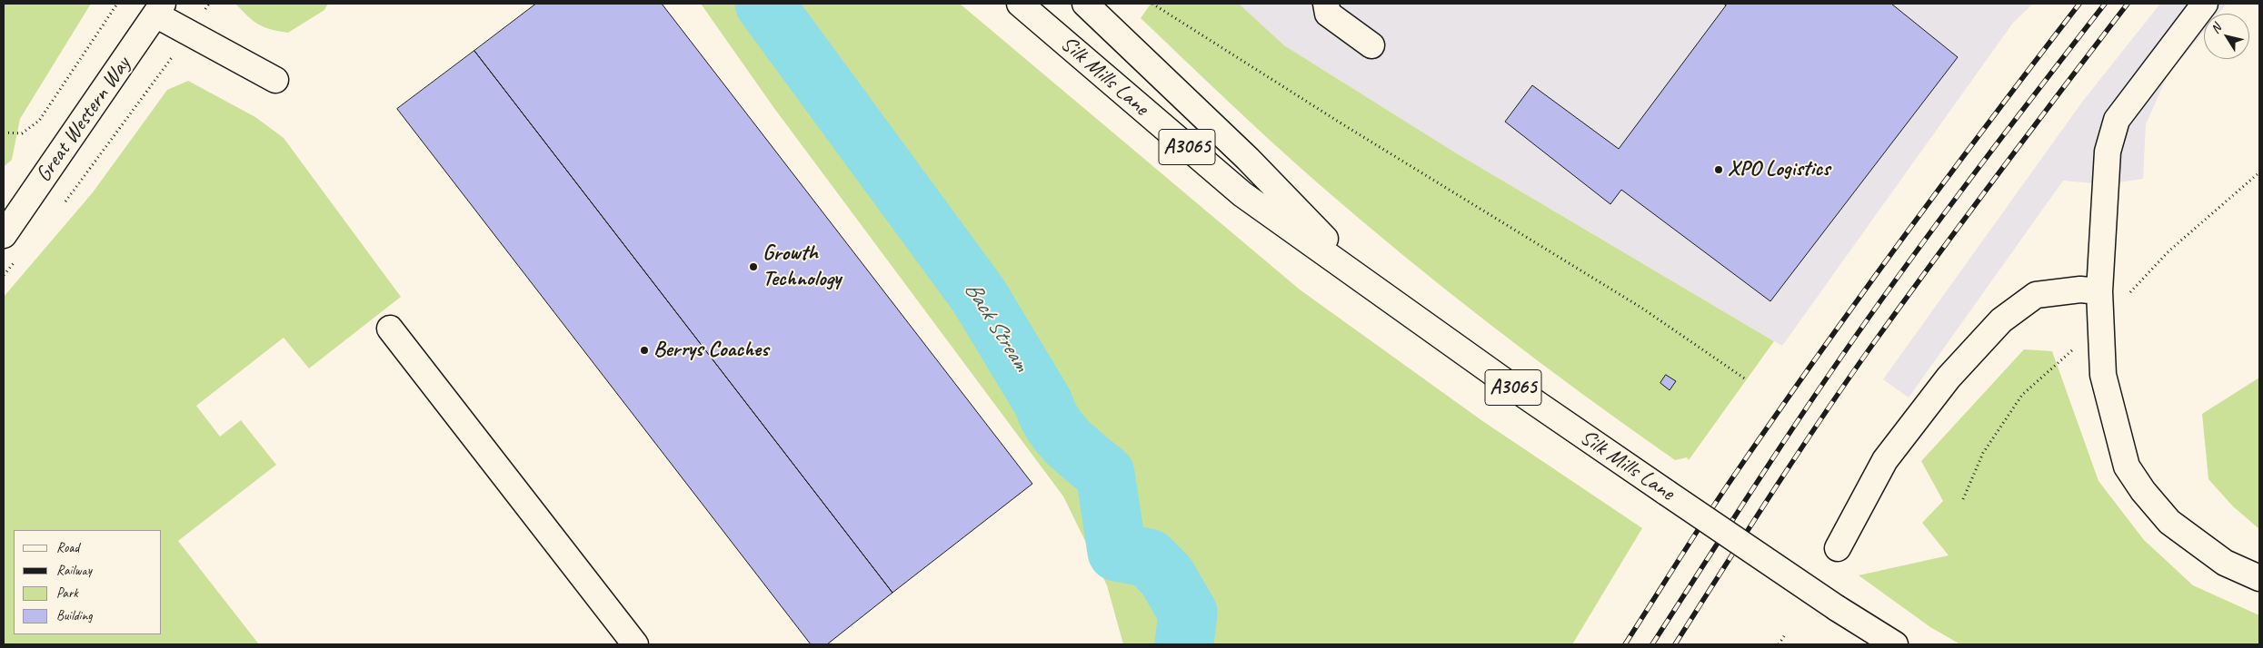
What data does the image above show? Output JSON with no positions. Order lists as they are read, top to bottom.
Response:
{
  "streets": {
    "main road": ["Silk Mills Lane", "Great Western Way", "A3065"]
  },
  "water": ["Back Stream"],
  "places": ["XPO Logistics", "Growth Technology", "Berrys Coaches"],
  "legend": [
    "Road",
    "Railway",
    "Park",
    "Building"
  ],
  "north": "top left"
}
